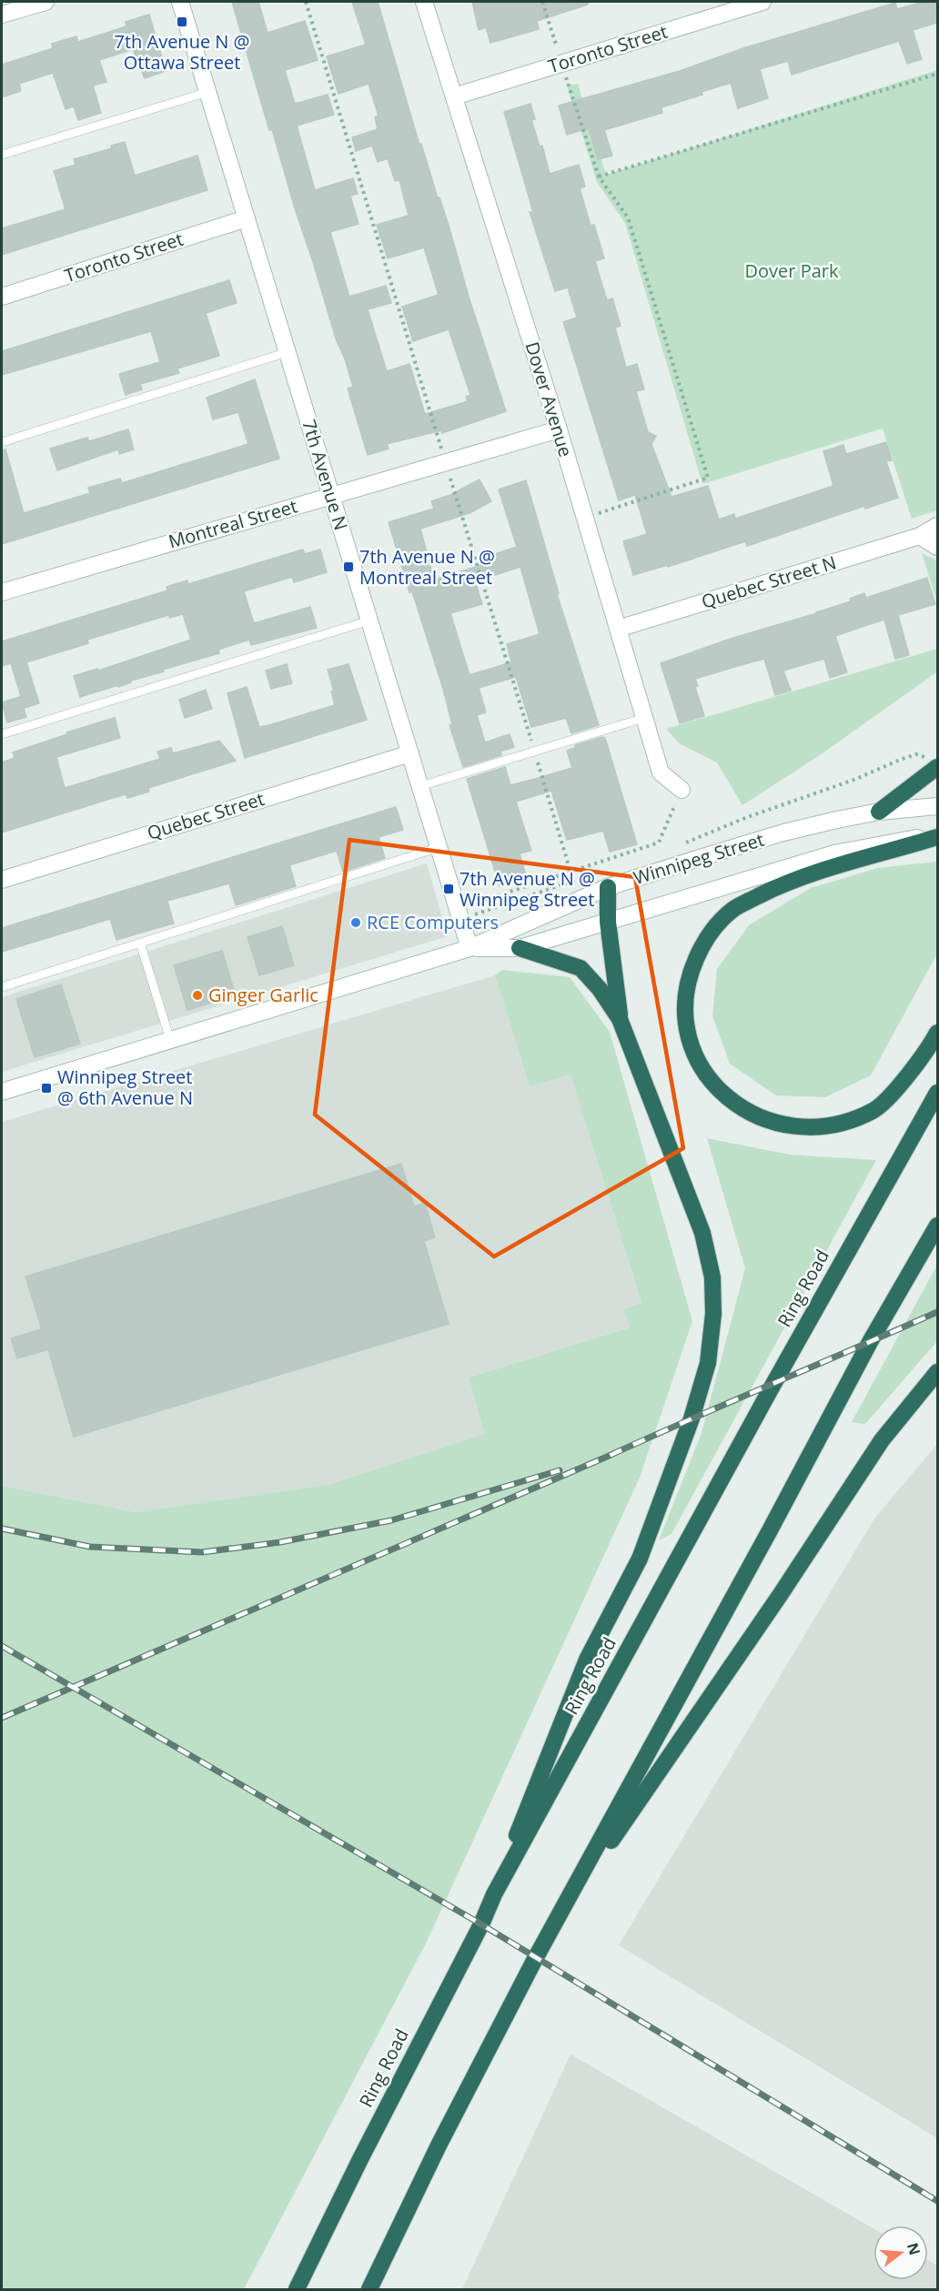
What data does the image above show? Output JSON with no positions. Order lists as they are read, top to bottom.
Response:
{
  "streets": {
    "highway": ["Ring Road"],
    "street": [
      "Toronto Street",
      "Dover Avenue",
      "7th Avenue N",
      "Montreal Street",
      "Quebec Street N",
      "Quebec Street",
      "Winnipeg Street"
    ]
  },
  "crossings": [
    ["Toronto Street", "Dover Avenue"],
    ["Toronto Street", "7th Avenue N"],
    ["Dover Avenue", "Montreal Street"],
    ["Dover Avenue", "Quebec Street N"],
    ["7th Avenue N", "Montreal Street"],
    ["7th Avenue N", "Quebec Street"],
    ["7th Avenue N", "Winnipeg Street"]
  ],
  "parks": ["Dover Park"],
  "places": {
    "transit": [
      "7th Avenue N @ Ottawa Street",
      "7th Avenue N @ Montreal Street",
      "7th Avenue N @ Winnipeg Street",
      "Winnipeg Street @ 6th Avenue N"
    ],
    "other": ["RCE Computers", "Ginger Garlic"]
  },
  "north": "right"
}
